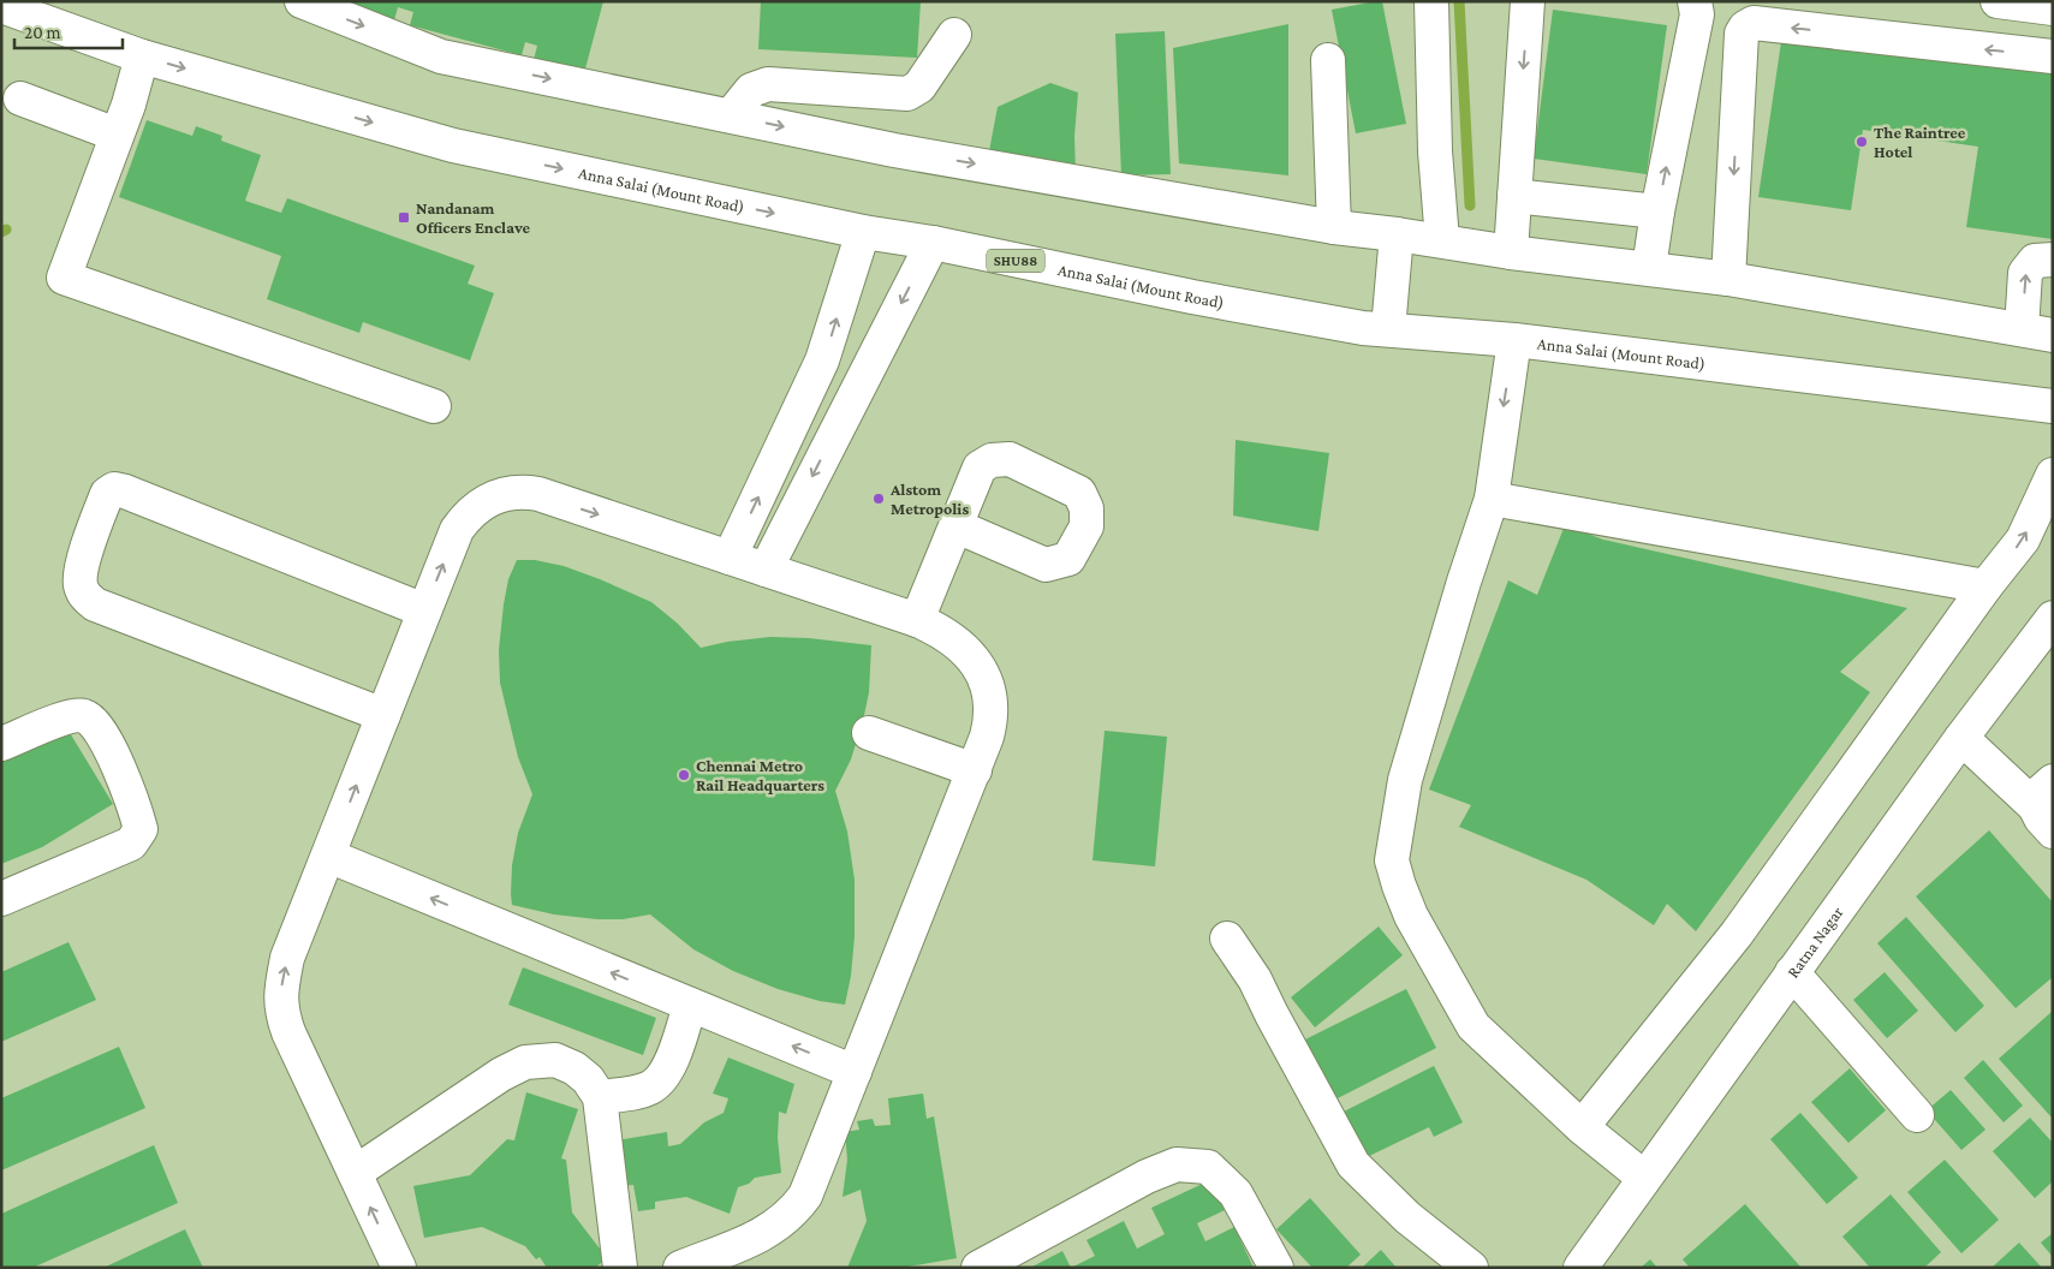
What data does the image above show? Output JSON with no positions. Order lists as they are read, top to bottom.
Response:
{
  "streets": {
    "main road": ["Anna Salai (Mount Road)", "SHU88", "Ratna Nagar"]
  },
  "places": {
    "other": ["The Raintree Hotel", "Alstom Metropolis", "Chennai Metro Rail Headquarters"],
    "transit": ["Nandanam Officers Enclave"]
  },
  "scale_bar": "20 m"
}
